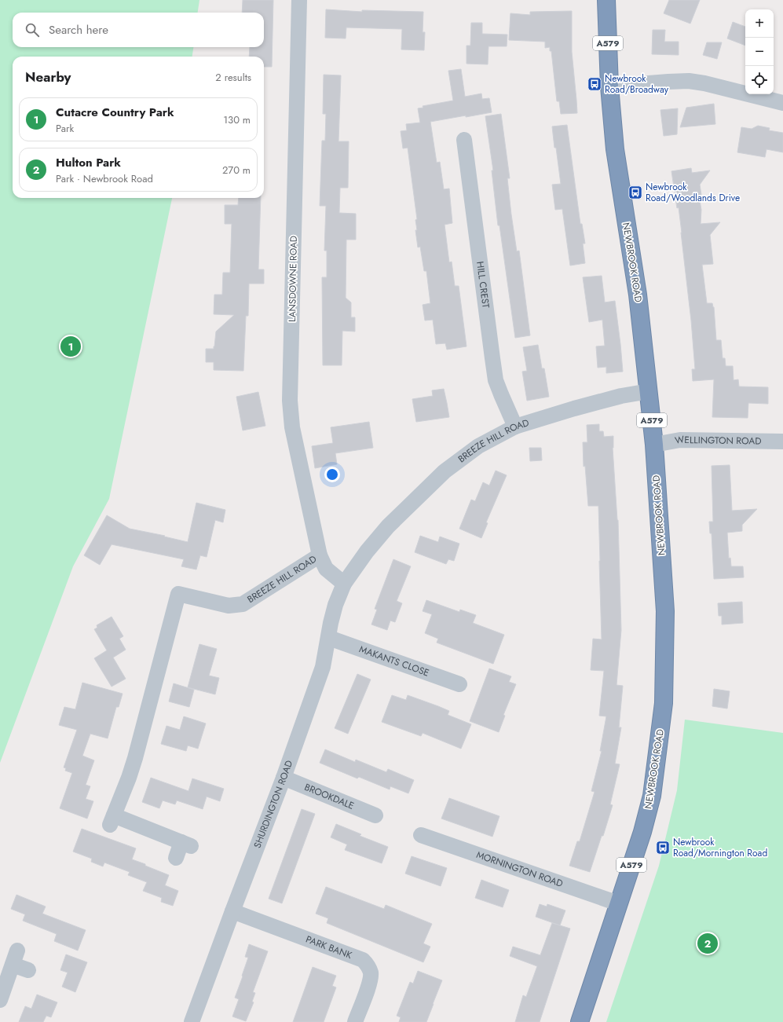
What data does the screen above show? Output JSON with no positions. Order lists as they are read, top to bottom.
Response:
{
  "streets": {
    "highway": ["A579", "NEWBROOK ROAD"],
    "street": [
      "LANSDOWNE ROAD",
      "HILL CREST",
      "WELLINGTON ROAD",
      "BREEZE HILL ROAD",
      "MAKANTS CLOSE",
      "BROOKDALE",
      "SHURDINGTON ROAD",
      "MORNINGTON ROAD",
      "PARK BANK"
    ]
  },
  "crossings": [
    ["NEWBROOK ROAD", "WELLINGTON ROAD"],
    ["NEWBROOK ROAD", "BREEZE HILL ROAD"],
    ["NEWBROOK ROAD", "MORNINGTON ROAD"],
    ["LANSDOWNE ROAD", "BREEZE HILL ROAD"],
    ["HILL CREST", "BREEZE HILL ROAD"],
    ["BREEZE HILL ROAD", "SHURDINGTON ROAD"],
    ["MAKANTS CLOSE", "SHURDINGTON ROAD"],
    ["BROOKDALE", "SHURDINGTON ROAD"],
    ["SHURDINGTON ROAD", "PARK BANK"]
  ],
  "places": {
    "bus stop": ["Newbrook Road/Broadway", "Newbrook Road/Woodlands Drive", "Newbrook Road/Mornington Road"]
  },
  "page": {
    "map_buttons": ["+", "−"],
    "search": "Search here",
    "heading": ["Nearby", "2 results"],
    "list": [
      {
        "mark": "1",
        "name": "Cutacre Country Park",
        "note": "Park",
        "value": "130 m"
      },
      {
        "mark": "2",
        "name": "Hulton Park",
        "note": "Park · Newbrook Road",
        "value": "270 m"
      }
    ],
    "pins": ["1", "2"]
  }
}
